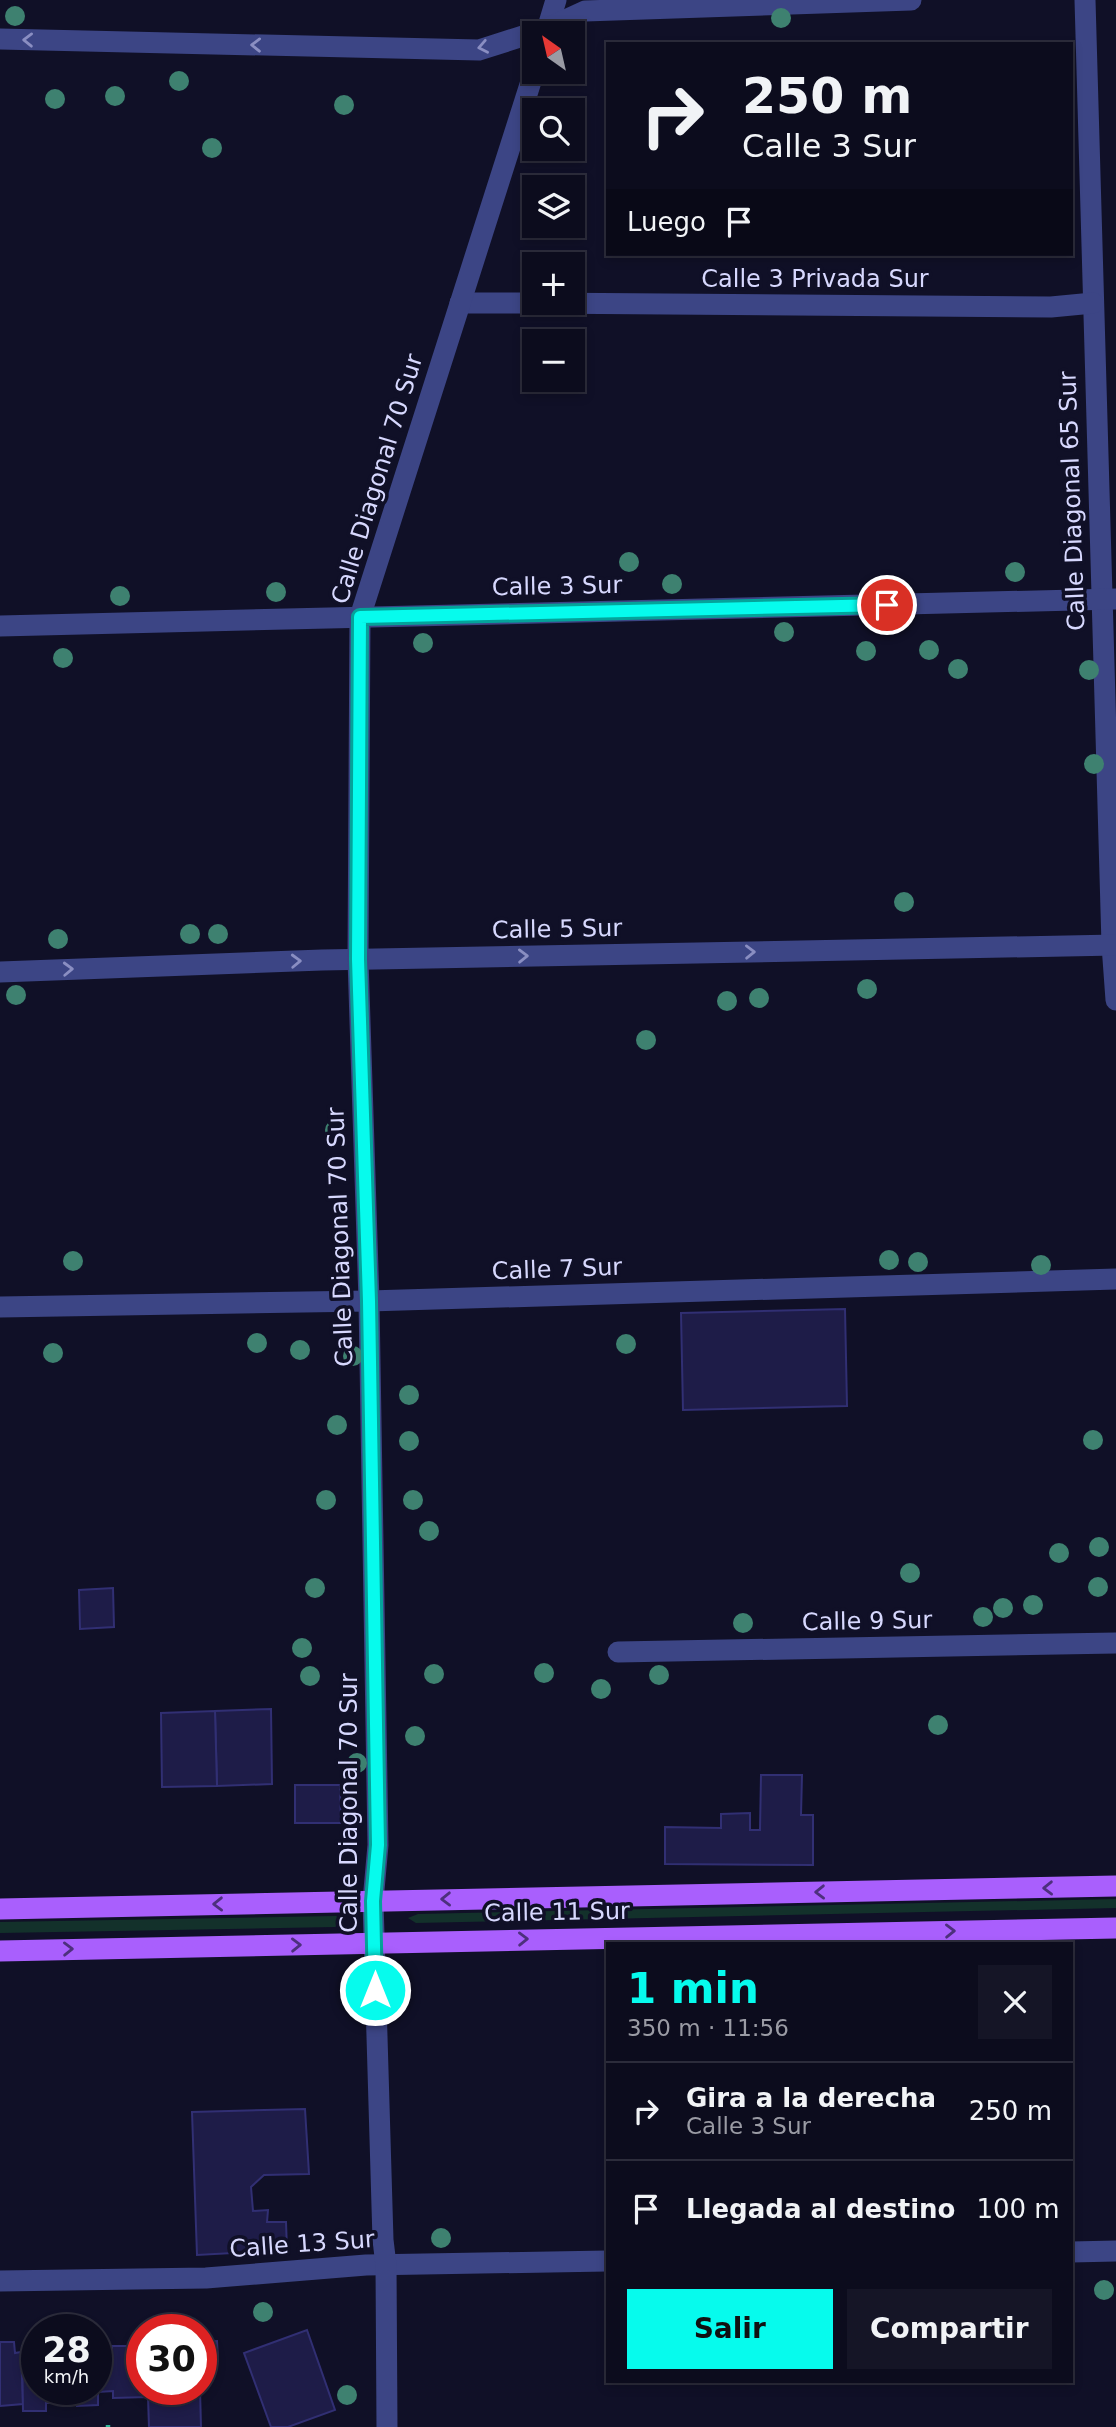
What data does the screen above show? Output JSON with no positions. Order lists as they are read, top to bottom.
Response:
{
  "streets": {
    "main road": ["Calle 11 Sur"],
    "street": [
      "Calle 3 Privada Sur",
      "Calle Diagonal 70 Sur",
      "Calle Diagonal 65 Sur",
      "Calle 3 Sur",
      "Calle 5 Sur",
      "Calle 7 Sur",
      "Calle 9 Sur",
      "Calle 13 Sur"
    ]
  },
  "crossings": [
    ["Calle 3 Privada Sur", "Calle Diagonal 70 Sur"],
    ["Calle 3 Privada Sur", "Calle Diagonal 65 Sur"],
    ["Calle Diagonal 70 Sur", "Calle 3 Sur"],
    ["Calle Diagonal 70 Sur", "Calle 5 Sur"],
    ["Calle Diagonal 70 Sur", "Calle 7 Sur"],
    ["Calle Diagonal 70 Sur", "Calle 11 Sur"],
    ["Calle Diagonal 70 Sur", "Calle 13 Sur"],
    ["Calle Diagonal 65 Sur", "Calle 3 Sur"],
    ["Calle Diagonal 65 Sur", "Calle 5 Sur"]
  ],
  "one_way": ["Calle 5 Sur"],
  "north": "top left",
  "page": {
    "map_buttons": ["+", "−"],
    "turn": ["250 m", "Calle 3 Sur"],
    "then": "Luego",
    "heading": ["1 min", "350 m · 11:56"],
    "list": [
      {
        "name": "Gira a la derecha",
        "note": "Calle 3 Sur",
        "value": "250 m"
      },
      {
        "name": "Llegada al destino",
        "value": "100 m"
      }
    ],
    "buttons": ["Salir", "Compartir"],
    "speed": "28 km/h",
    "limit": "30"
  }
}
